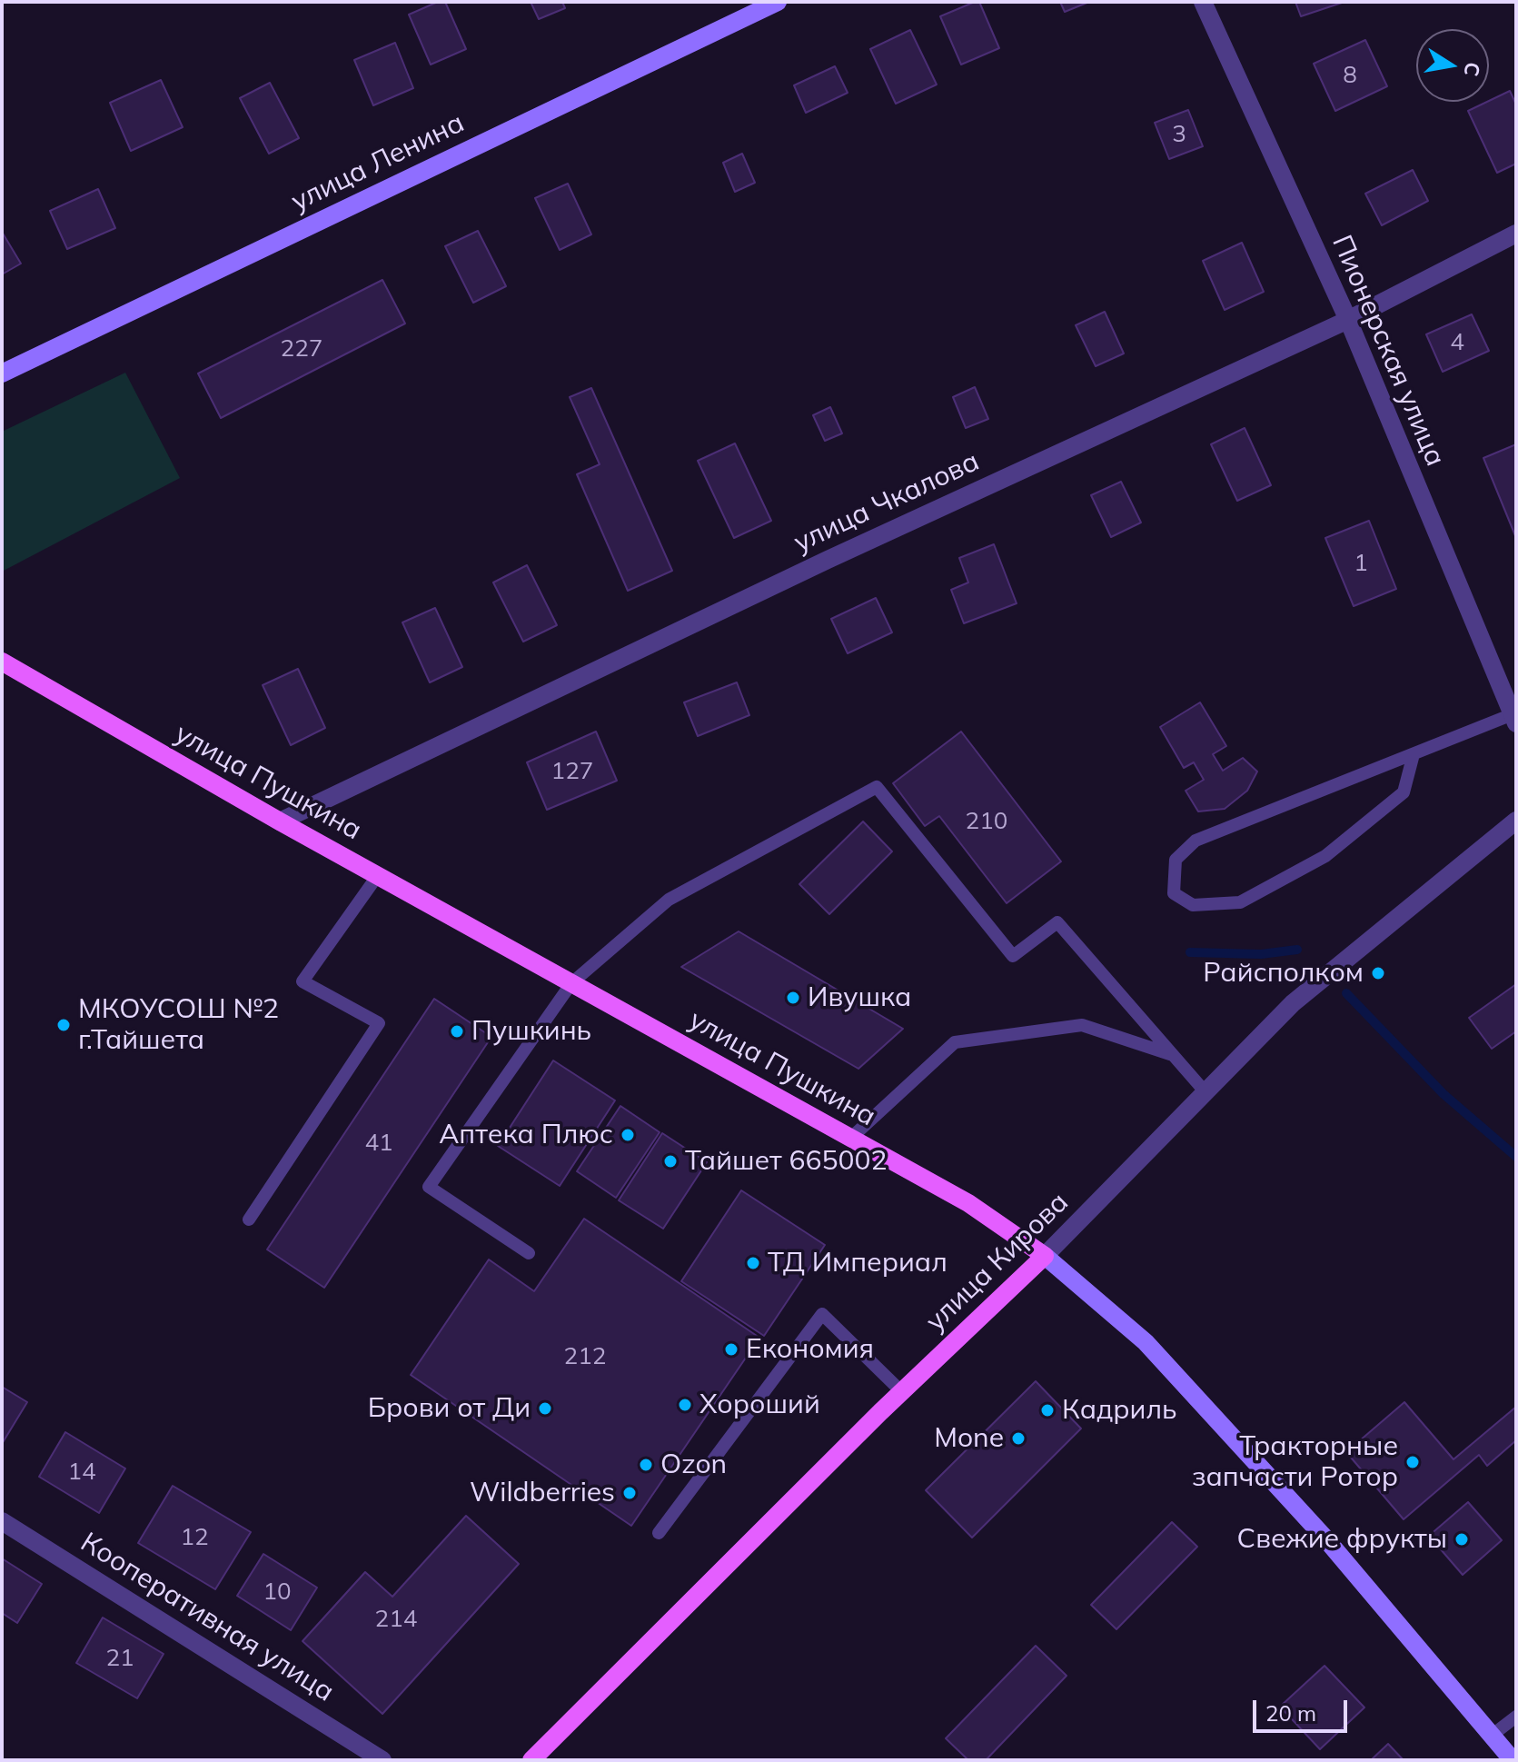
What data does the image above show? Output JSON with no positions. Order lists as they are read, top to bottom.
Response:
{
  "streets": {
    "main road": ["улица Ленина", "улица Пушкина", "улица Кирова"],
    "street": ["Пионерская улица", "улица Чкалова", "Кооперативная улица"]
  },
  "crossings": [
    ["Пионерская улица", "улица Чкалова"],
    ["улица Чкалова", "улица Пушкина"],
    ["улица Пушкина", "улица Кирова"]
  ],
  "places": [
    "Райсполком",
    "Ивушка",
    "МКОУСОШ №2 г.Тайшета",
    "Пушкинь",
    "Аптека Плюс",
    "Тайшет 665002",
    "ТД Империал",
    "Економия",
    "Хороший",
    "Брови от Ди",
    "Кадриль",
    "Mone",
    "Тракторные запчасти Ротор",
    "Ozon",
    "Wildberries",
    "Свежие фрукты"
  ],
  "house_numbers": [
    "8",
    "3",
    "4",
    "227",
    "1",
    "127",
    "210",
    "41",
    "212",
    "14",
    "12",
    "10",
    "214",
    "21"
  ],
  "scale_bar": "20 m",
  "north": "right"
}
